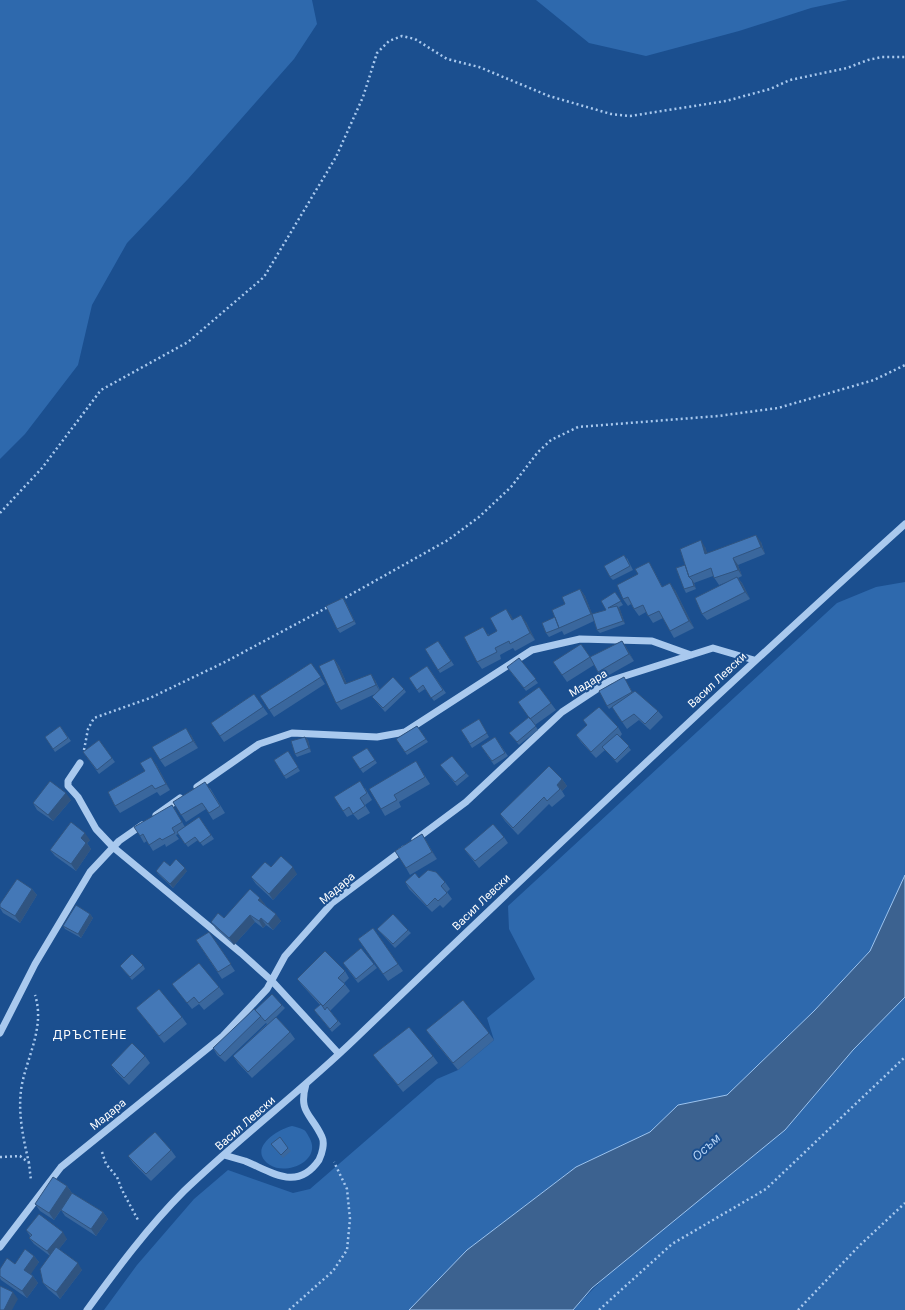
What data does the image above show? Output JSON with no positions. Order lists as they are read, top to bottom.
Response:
{
  "streets": {
    "street": ["Васил Левски", "Мадара"]
  },
  "crossings": [
    ["Васил Левски", "Мадара"]
  ],
  "districts": ["ДРЪСТЕНЕ"],
  "water": ["Осъм"]
}
